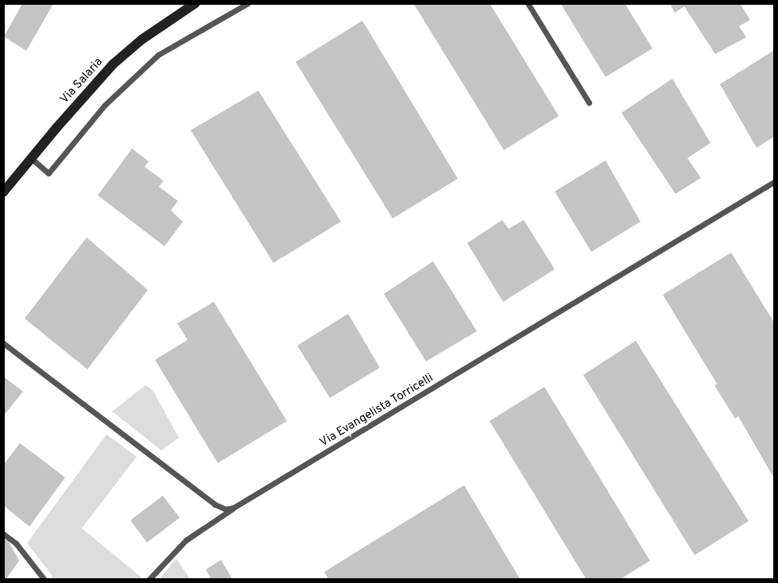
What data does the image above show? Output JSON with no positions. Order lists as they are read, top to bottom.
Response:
{
  "streets": {
    "main road": ["Via Salaria"],
    "lane": ["Via Evangelista Torricelli"]
  }
}
